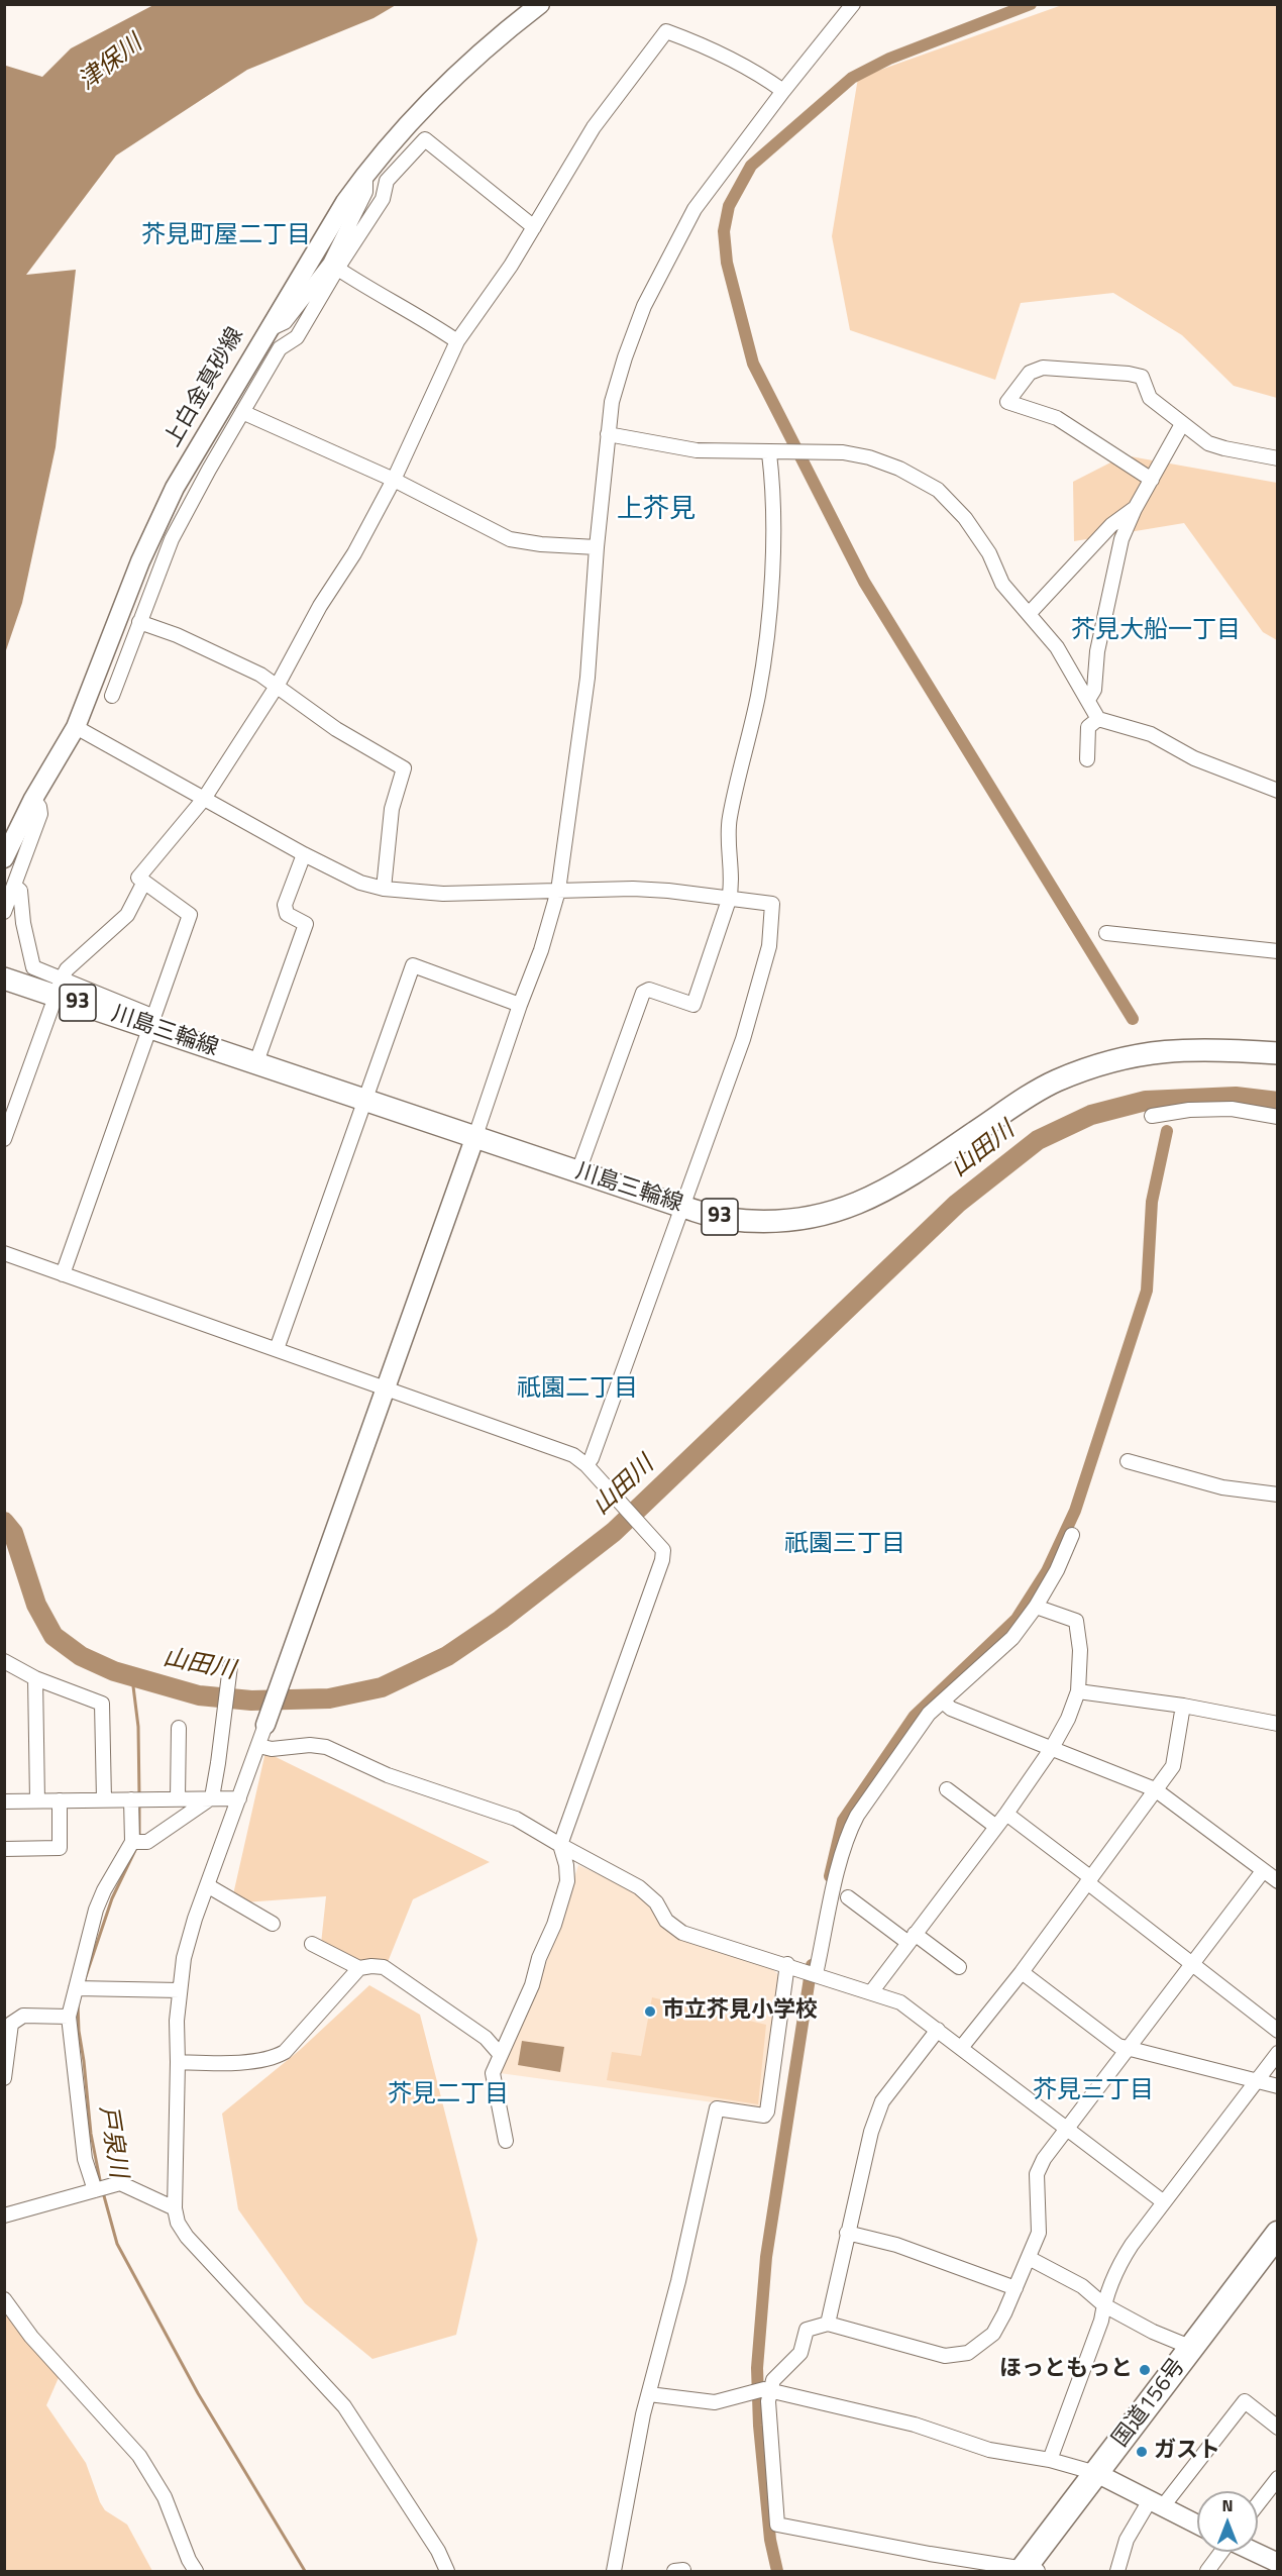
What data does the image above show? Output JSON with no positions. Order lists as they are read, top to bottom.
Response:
{
  "streets": {
    "highway": ["国道156号"],
    "main road": ["上白金真砂線", "93", "川島三輪線"]
  },
  "districts": [
    "芥見町屋二丁目",
    "上芥見",
    "芥見大船一丁目",
    "祇園二丁目",
    "祇園三丁目",
    "芥見三丁目",
    "芥見二丁目"
  ],
  "water": ["津保川", "山田川", "戸泉川"],
  "places": ["市立芥見小学校", "ほっともっと", "ガスト"],
  "north": "top"
}
